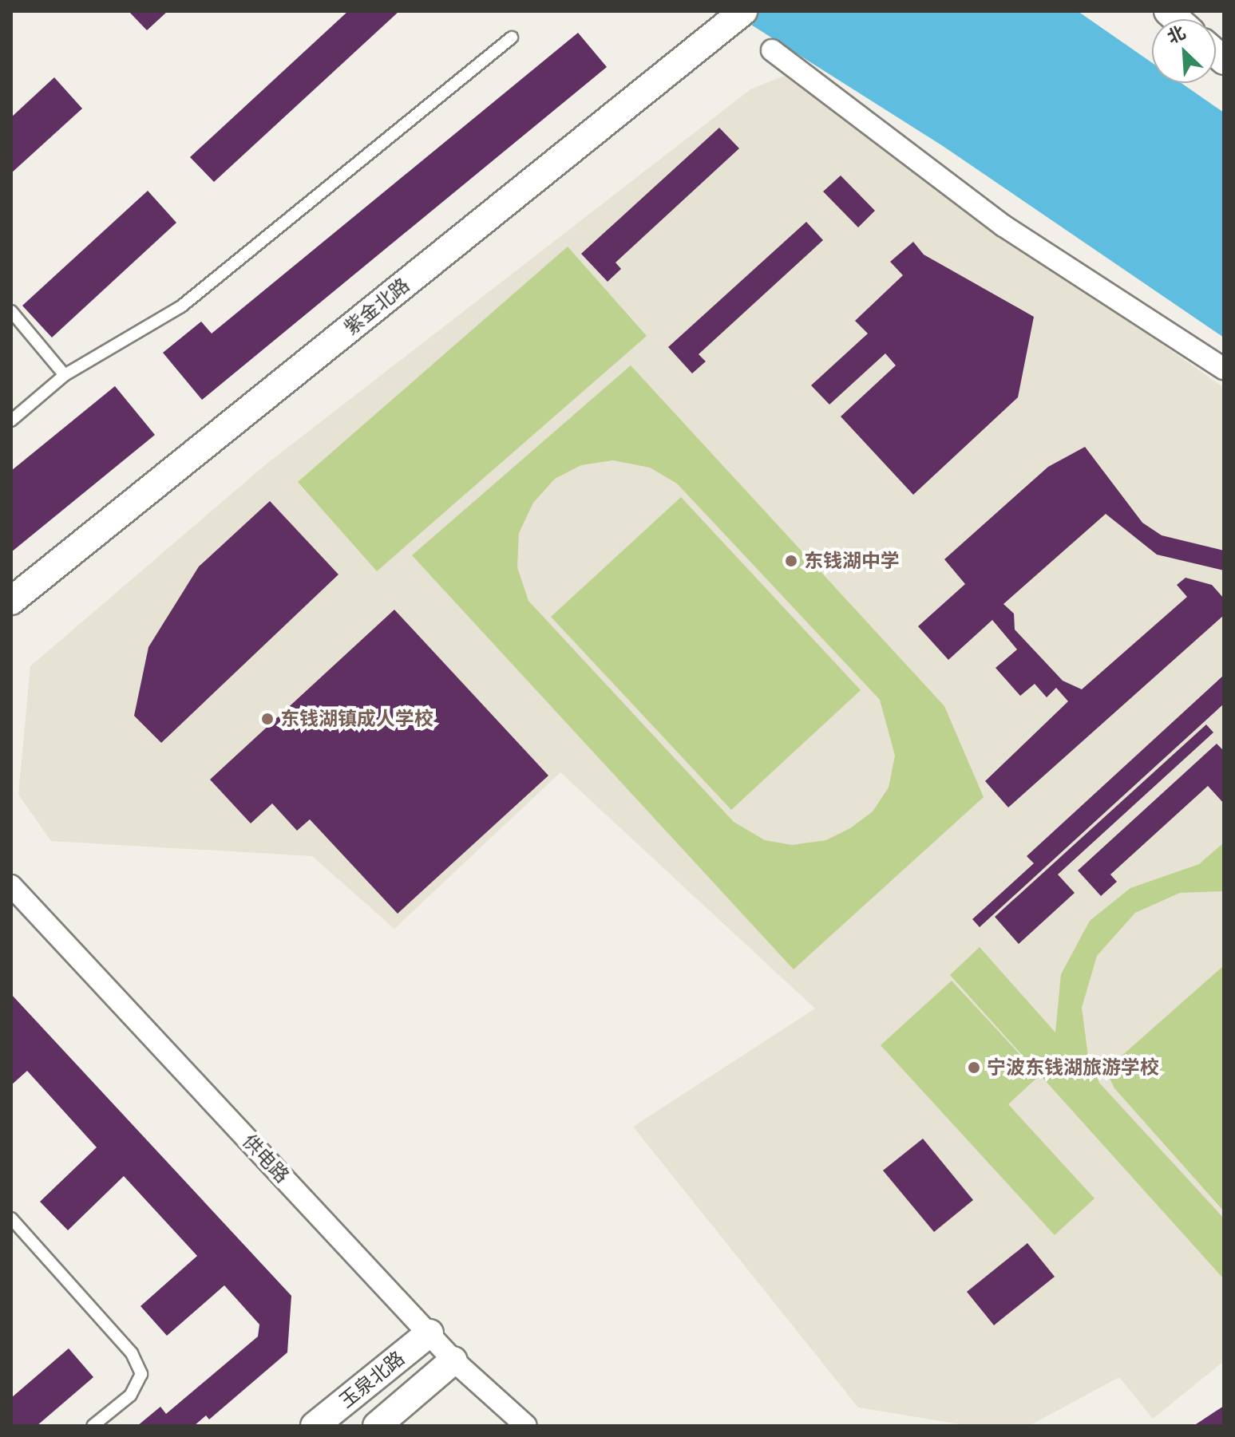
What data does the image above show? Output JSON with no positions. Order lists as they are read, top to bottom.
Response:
{
  "streets": {
    "street": ["紫金北路", "供电路", "玉泉北路"]
  },
  "crossings": [
    ["供电路", "玉泉北路"]
  ],
  "places": ["东钱湖中学", "东钱湖镇成人学校", "宁波东钱湖旅游学校"],
  "north": "top left"
}
